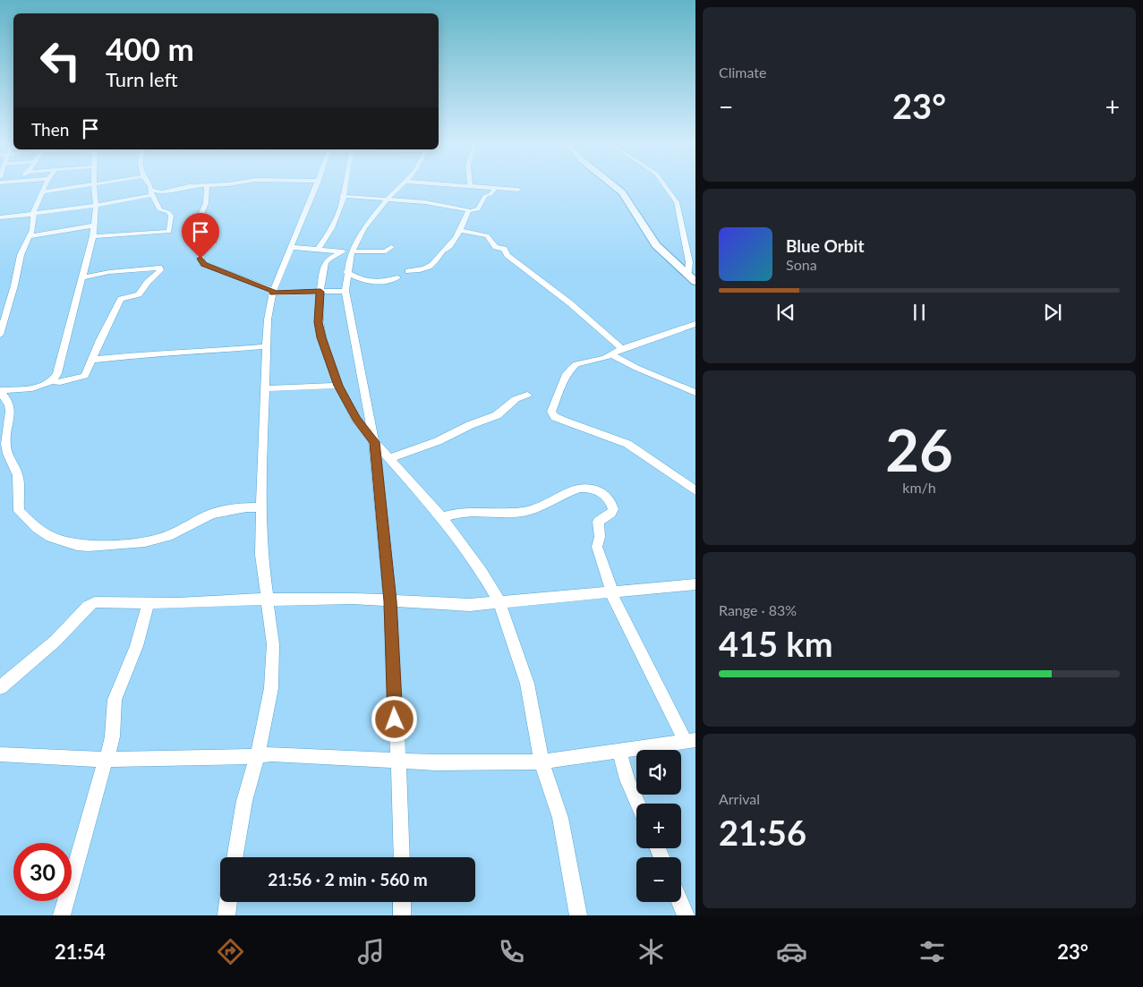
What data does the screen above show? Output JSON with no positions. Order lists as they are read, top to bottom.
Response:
{
  "page": {
    "tile": [
      "Climate",
      ["26", "km/h"],
      ["Range · 83%", "415 km"],
      ["Arrival", "21:56"]
    ],
    "turn": ["400 m", "Turn left"],
    "heat": ["−", "23°", "+"],
    "then": "Then",
    "song": ["Blue Orbit", "Sona"],
    "map_buttons": ["+", "−"],
    "limit": "30",
    "trip": "21:56 · 2 min · 560 m",
    "tabs": ["21:54", "23°"]
  }
}
